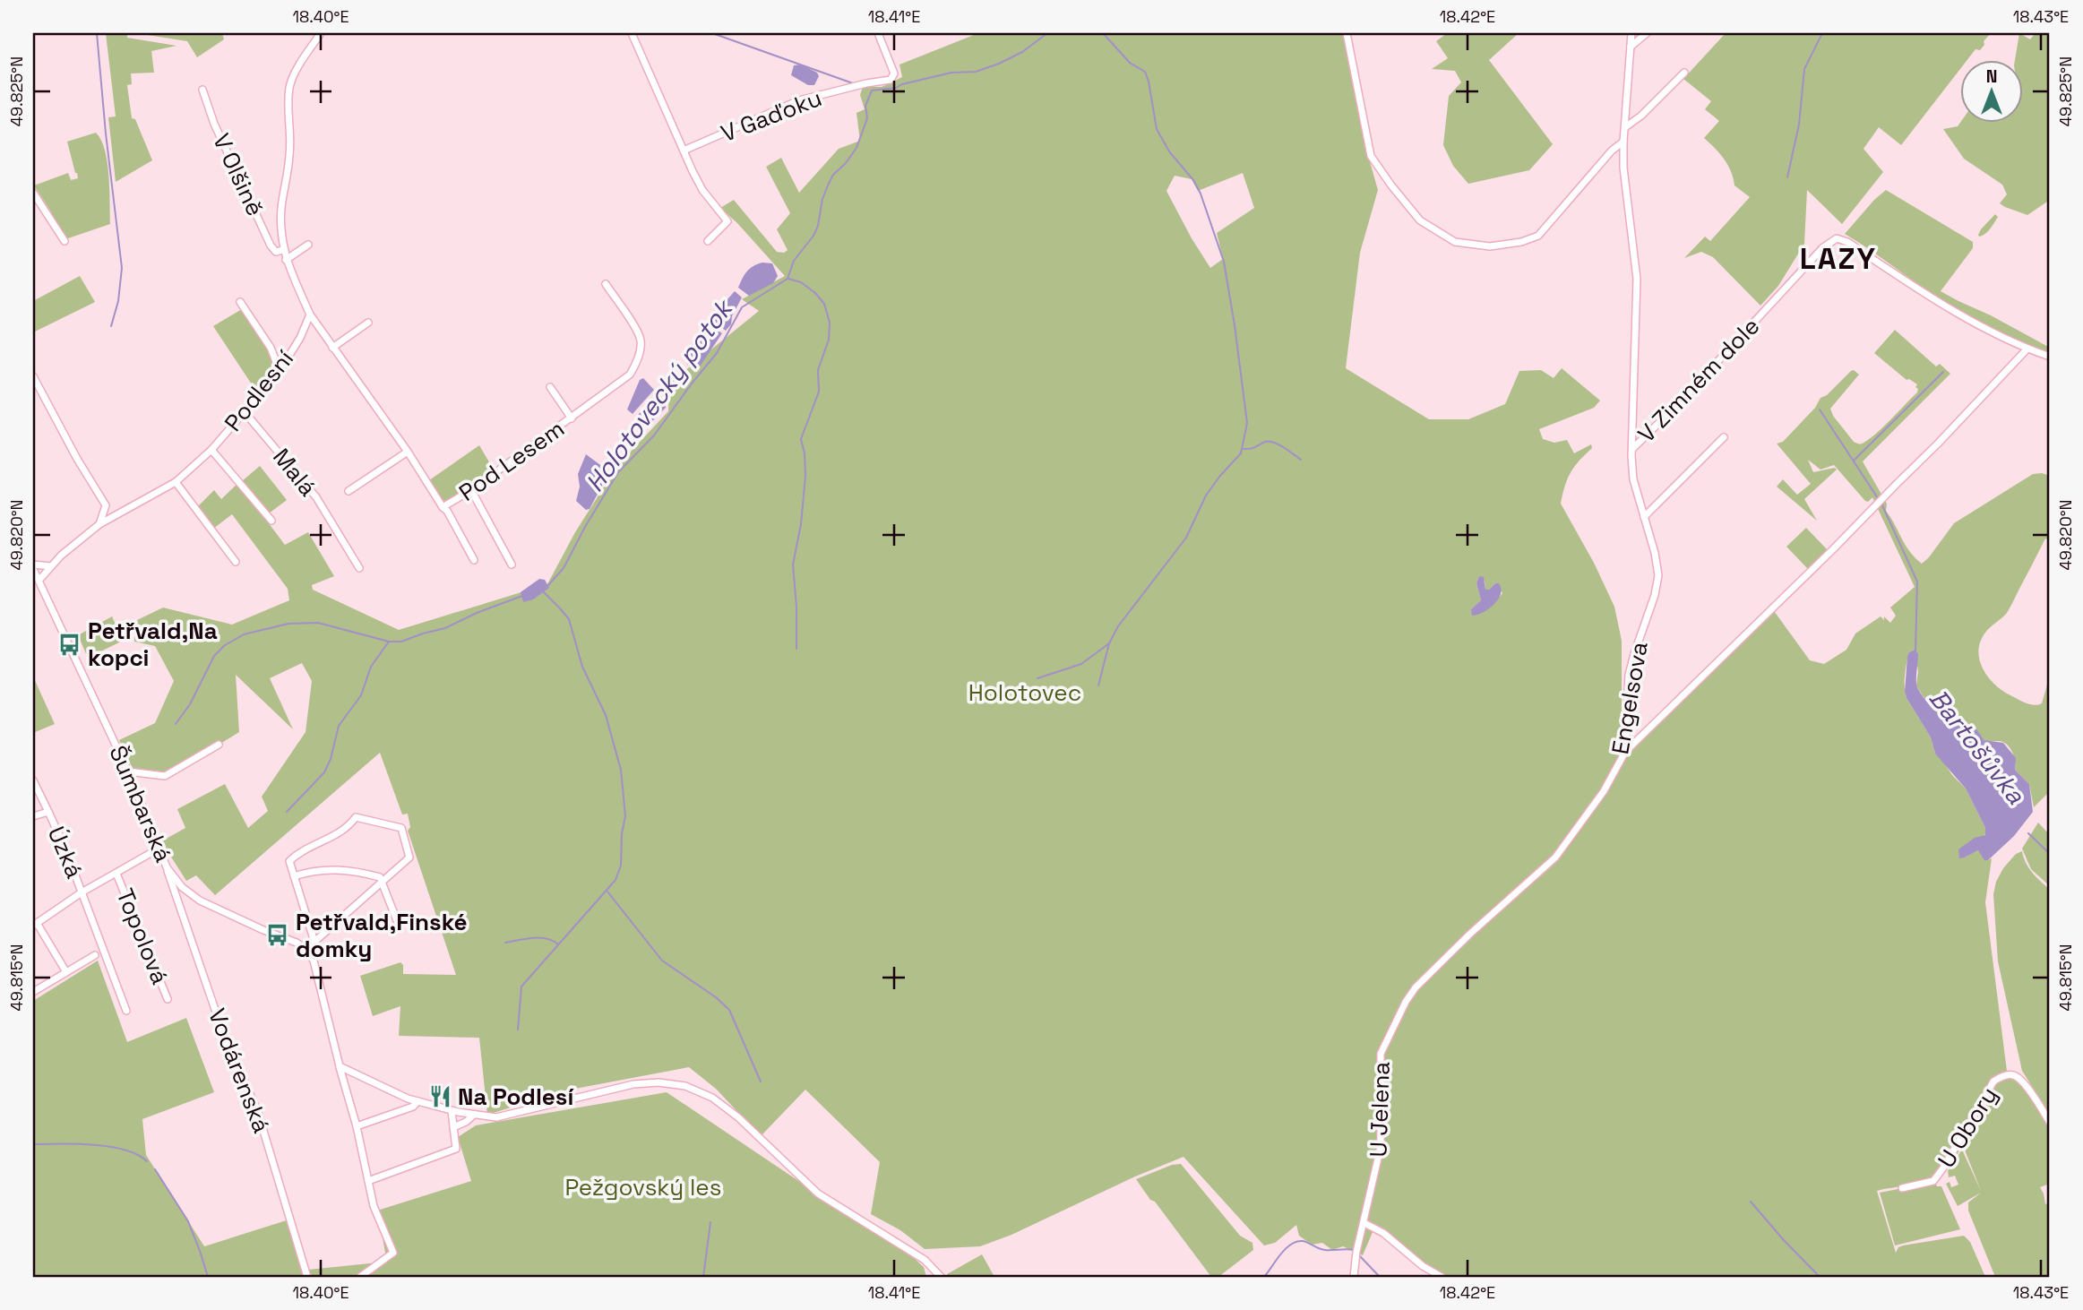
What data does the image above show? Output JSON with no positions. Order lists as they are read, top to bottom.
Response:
{
  "streets": {
    "street": [
      "V Gaďoku",
      "V Olšině",
      "V Zimném dole",
      "Podlesní",
      "Pod Lesem",
      "Malá",
      "Engelsova",
      "Šumbarská",
      "Úzká",
      "Topolová",
      "Vodárenská",
      "U Jelena",
      "U Obory"
    ]
  },
  "crossings": [
    ["V Zimném dole", "Engelsova"],
    ["Podlesní", "Pod Lesem"],
    ["Podlesní", "Malá"],
    ["Podlesní", "Šumbarská"],
    ["Engelsova", "U Jelena"],
    ["Šumbarská", "Topolová"],
    ["Šumbarská", "Vodárenská"],
    ["Úzká", "Topolová"]
  ],
  "districts": ["LAZY"],
  "water": ["Holotovecký potok", "Bartošůvka"],
  "parks": ["Holotovec", "Pežgovský les"],
  "places": {
    "bus stop": ["Petřvald,Na kopci", "Petřvald,Finské domky"],
    "restaurant": ["Na Podlesí"]
  },
  "north": "top",
  "coordinates": [
    "18.40°E",
    "18.41°E",
    "18.42°E",
    "18.43°E",
    "49.825°N",
    "49.820°N",
    "49.815°N"
  ]
}
